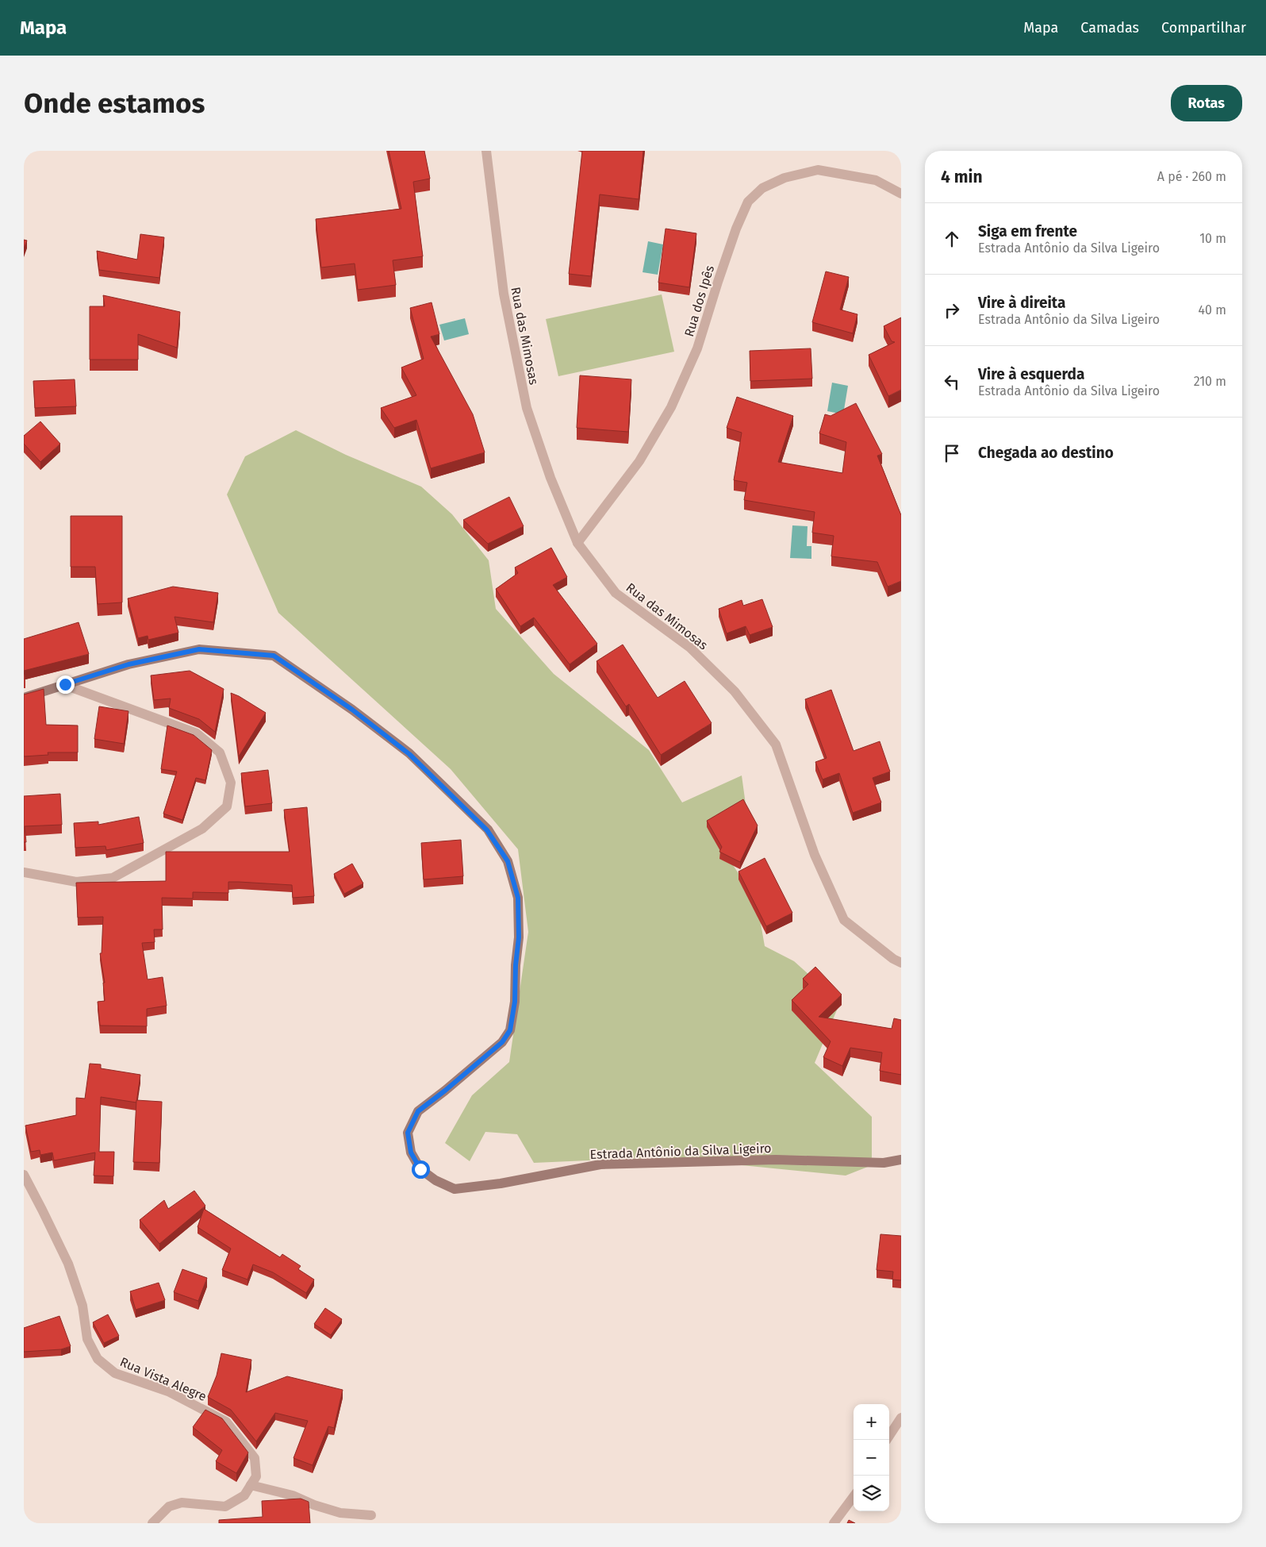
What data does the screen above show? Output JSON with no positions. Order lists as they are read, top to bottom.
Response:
{
  "streets": {
    "street": [
      "Rua dos Ipês",
      "Rua das Mimosas",
      "Estrada Antônio da Silva Ligeiro",
      "Rua Vista Alegre"
    ]
  },
  "crossings": [
    ["Rua dos Ipês", "Rua das Mimosas"]
  ],
  "page": {
    "header": "Mapa",
    "nav": ["Mapa", "Camadas", "Compartilhar"],
    "buttons": "Rotas",
    "title": "Onde estamos",
    "heading": ["4 min", "A pé · 260 m"],
    "list": [
      ["Siga em frente", "Estrada Antônio da Silva Ligeiro", "10 m"],
      ["Vire à direita", "Estrada Antônio da Silva Ligeiro", "40 m"],
      ["Vire à esquerda", "Estrada Antônio da Silva Ligeiro", "210 m"],
      "Chegada ao destino"
    ],
    "map_buttons": ["+", "−"]
  }
}
